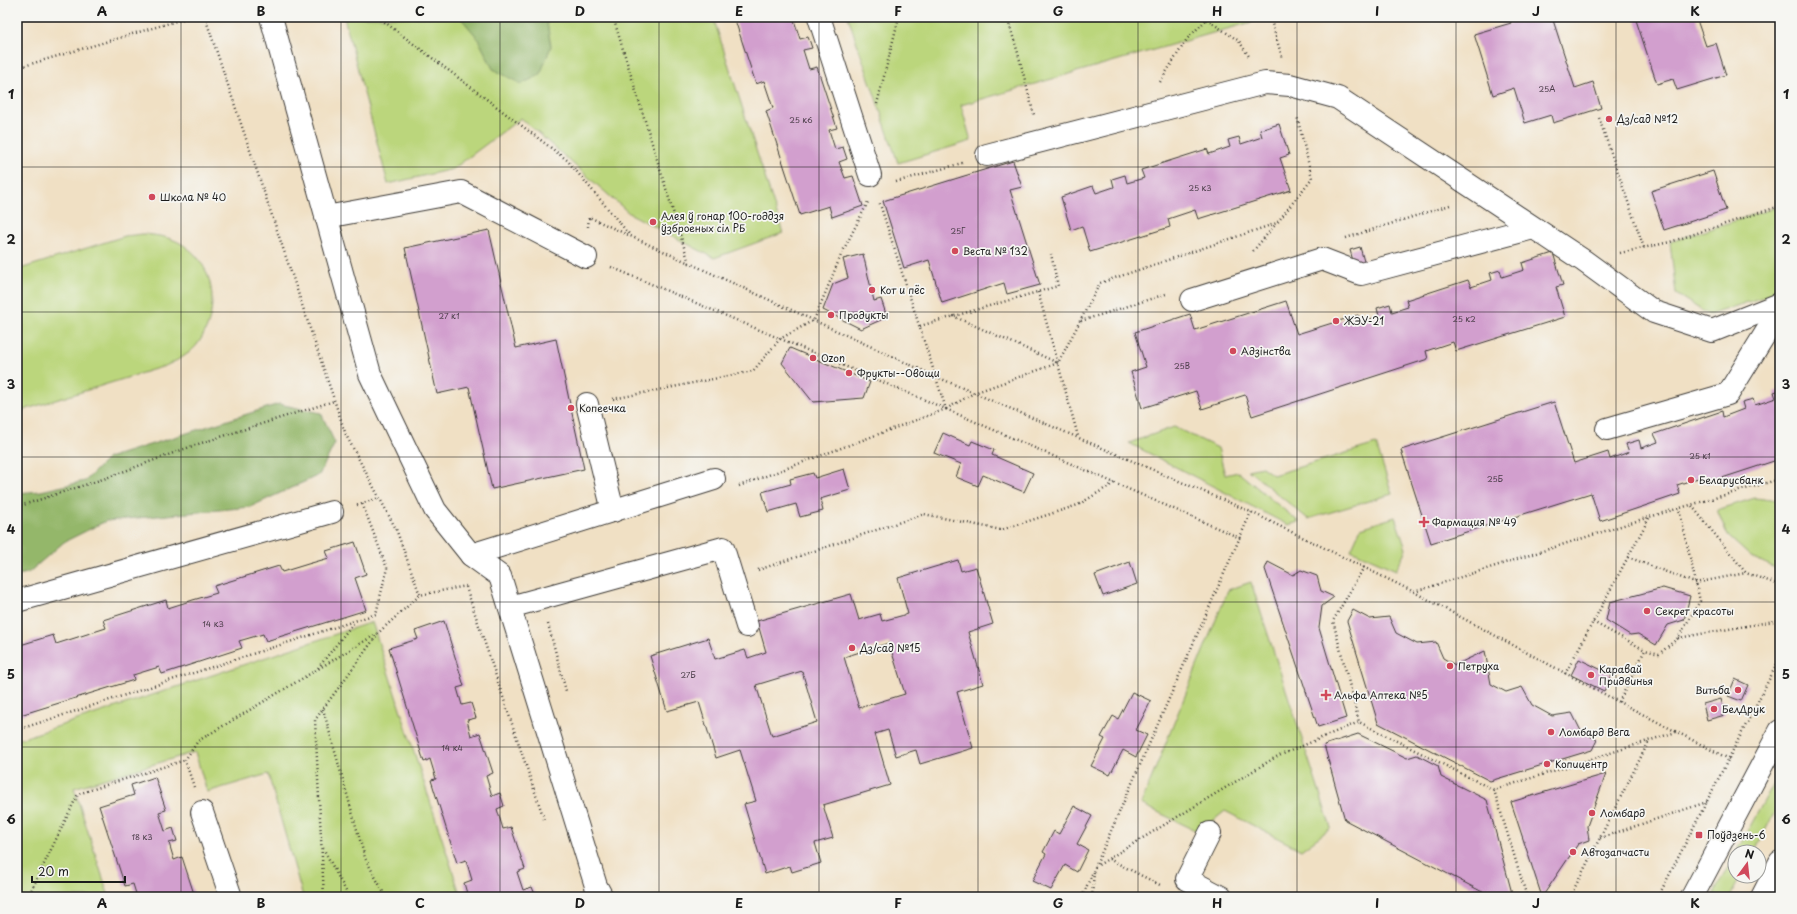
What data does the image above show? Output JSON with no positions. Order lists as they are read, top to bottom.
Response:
{
  "places": {
    "other": [
      "Дз/сад №12",
      "Школа № 40",
      "Алея ў гонар 100-годдзя ўзброеных сіл РБ",
      "Веста № 132",
      "Кот и пёс",
      "Продукты",
      "ЖЭУ-21",
      "Адзінства",
      "Ozon",
      "Фрукты--Овощи",
      "Копеечка",
      "Беларусбанк",
      "Секрет красоты",
      "Дз/сад №15",
      "Петруха",
      "Каравай Придвинья",
      "Витьба",
      "БелДрук",
      "Ломбард Вега",
      "Копицентр",
      "Ломбард",
      "Автозапчасти"
    ],
    "health": ["Фармация № 49", "Альфа Аптека №5"],
    "transit": ["Поўдзень-6"]
  },
  "house_numbers": [
    "25А",
    "25 к6",
    "25 к3",
    "25Г",
    "27 к1",
    "25 к2",
    "25В",
    "25 к1",
    "25Б",
    "14 к3",
    "27Б",
    "14 к4",
    "18 к3"
  ],
  "scale_bar": "20 m",
  "north": "top",
  "grid": {
    "columns": [
      "A",
      "B",
      "C",
      "D",
      "E",
      "F",
      "G",
      "H",
      "I",
      "J",
      "K"
    ],
    "rows": [
      "1",
      "2",
      "3",
      "4",
      "5",
      "6"
    ]
  }
}
